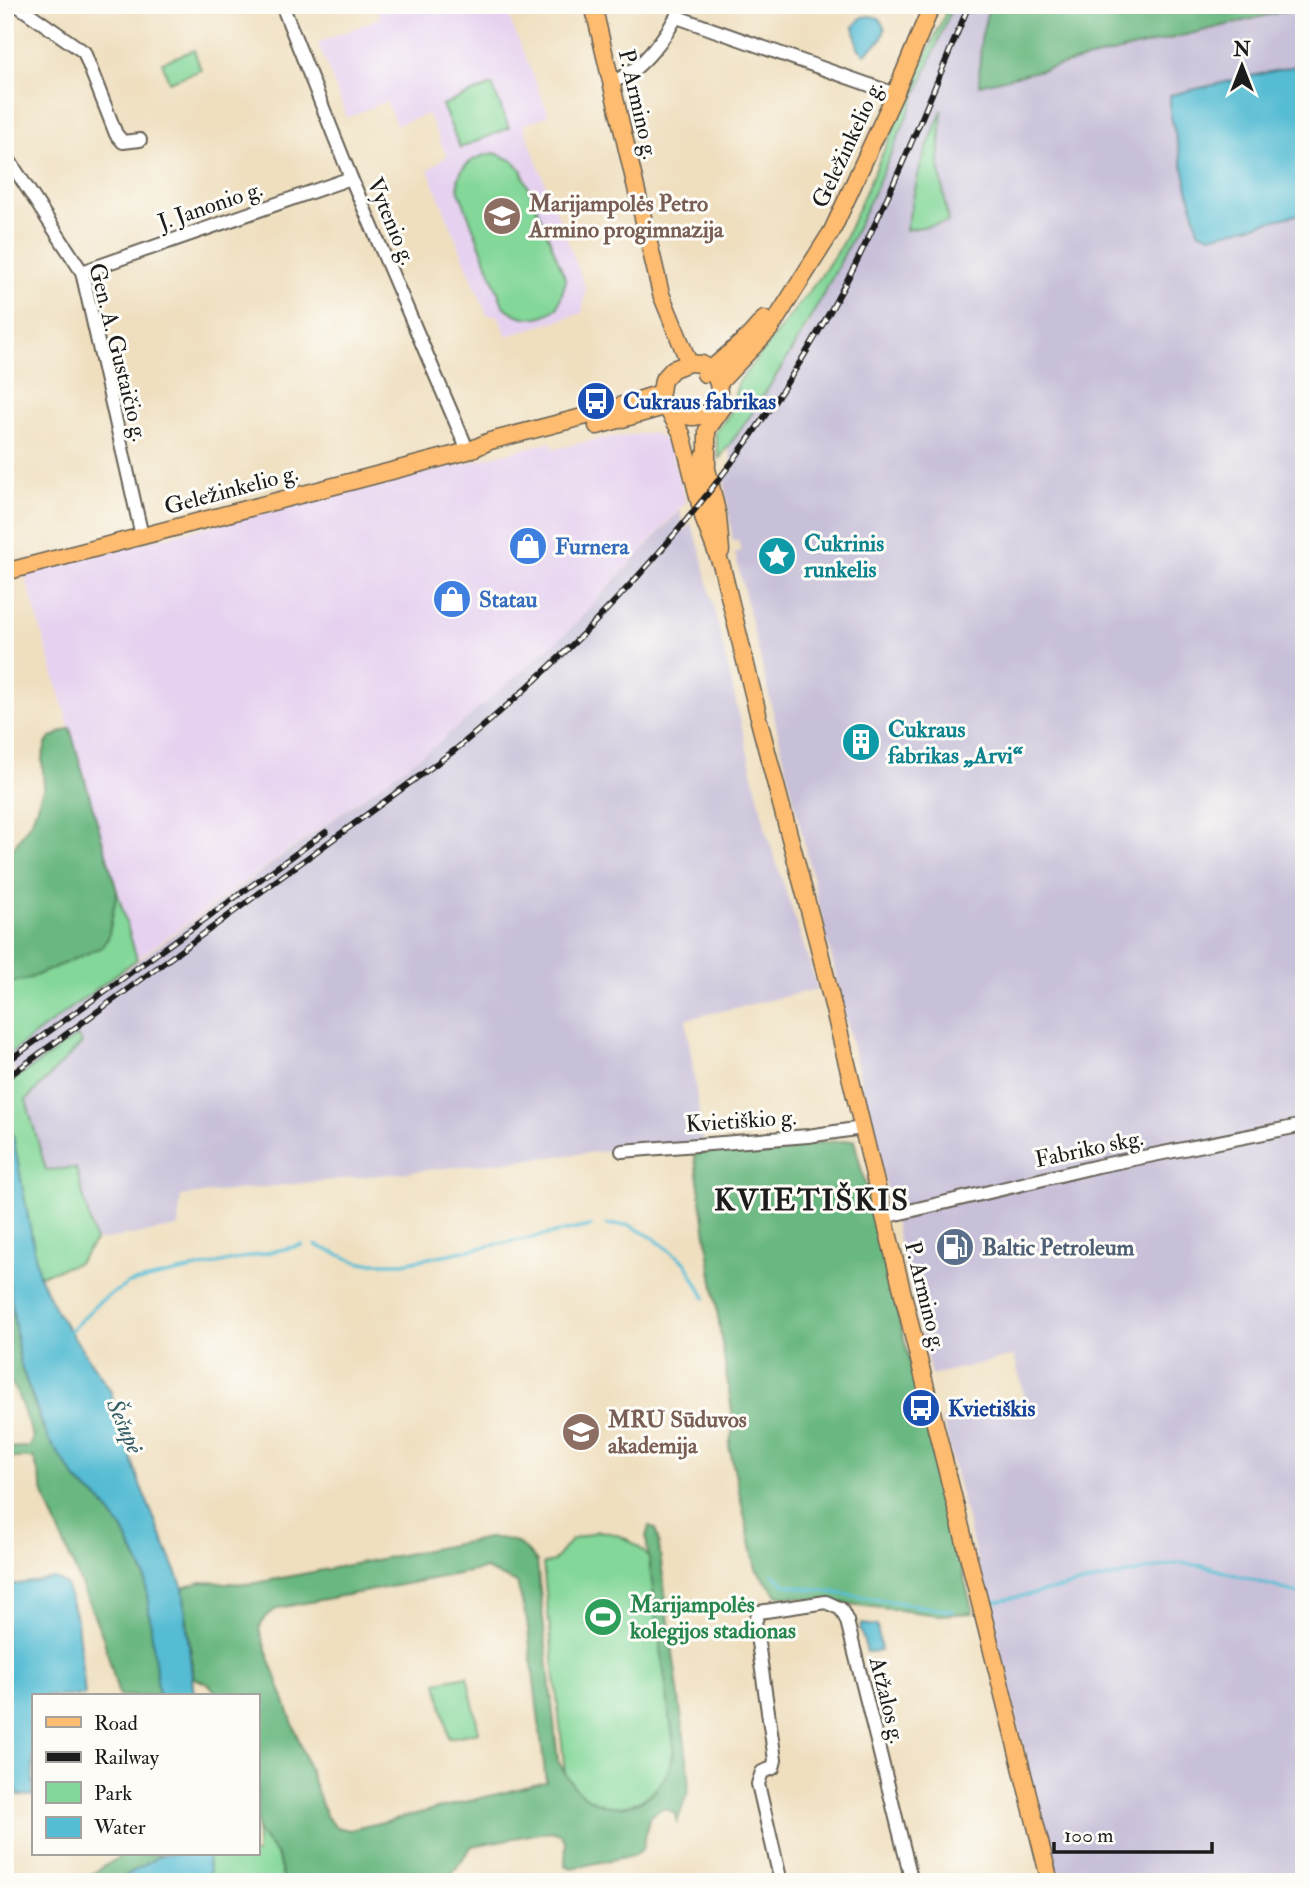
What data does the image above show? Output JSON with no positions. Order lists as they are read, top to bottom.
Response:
{
  "streets": {
    "main road": ["P. Armino g.", "Geležinkelio g."],
    "street": [
      "J. Janonio g.",
      "Vytenio g.",
      "Gen. A. Gustaičio g.",
      "Kvietiškio g.",
      "Fabriko skg.",
      "Atžalos g."
    ]
  },
  "crossings": [
    ["P. Armino g.", "Geležinkelio g."],
    ["P. Armino g.", "Kvietiškio g."],
    ["P. Armino g.", "Fabriko skg."],
    ["Geležinkelio g.", "Vytenio g."],
    ["Geležinkelio g.", "Gen. A. Gustaičio g."],
    ["J. Janonio g.", "Vytenio g."],
    ["J. Janonio g.", "Gen. A. Gustaičio g."]
  ],
  "districts": ["KVIETIŠKIS"],
  "water": ["Šešupė"],
  "places": {
    "school or university": ["Marijampolės Petro Armino progimnazija", "MRU Sūduvos akademija"],
    "bus stop": ["Cukraus fabrikas", "Kvietiškis"],
    "shop": ["Furnera", "Statau"],
    "place": ["Cukrinis runkelis"],
    "building": ["Cukraus fabrikas „Arvi“"],
    "fuel station": ["Baltic Petroleum"],
    "sports": ["Marijampolės kolegijos stadionas"]
  },
  "legend": [
    "Road",
    "Railway",
    "Park",
    "Water"
  ],
  "scale_bar": "100 m",
  "north": "top"
}
